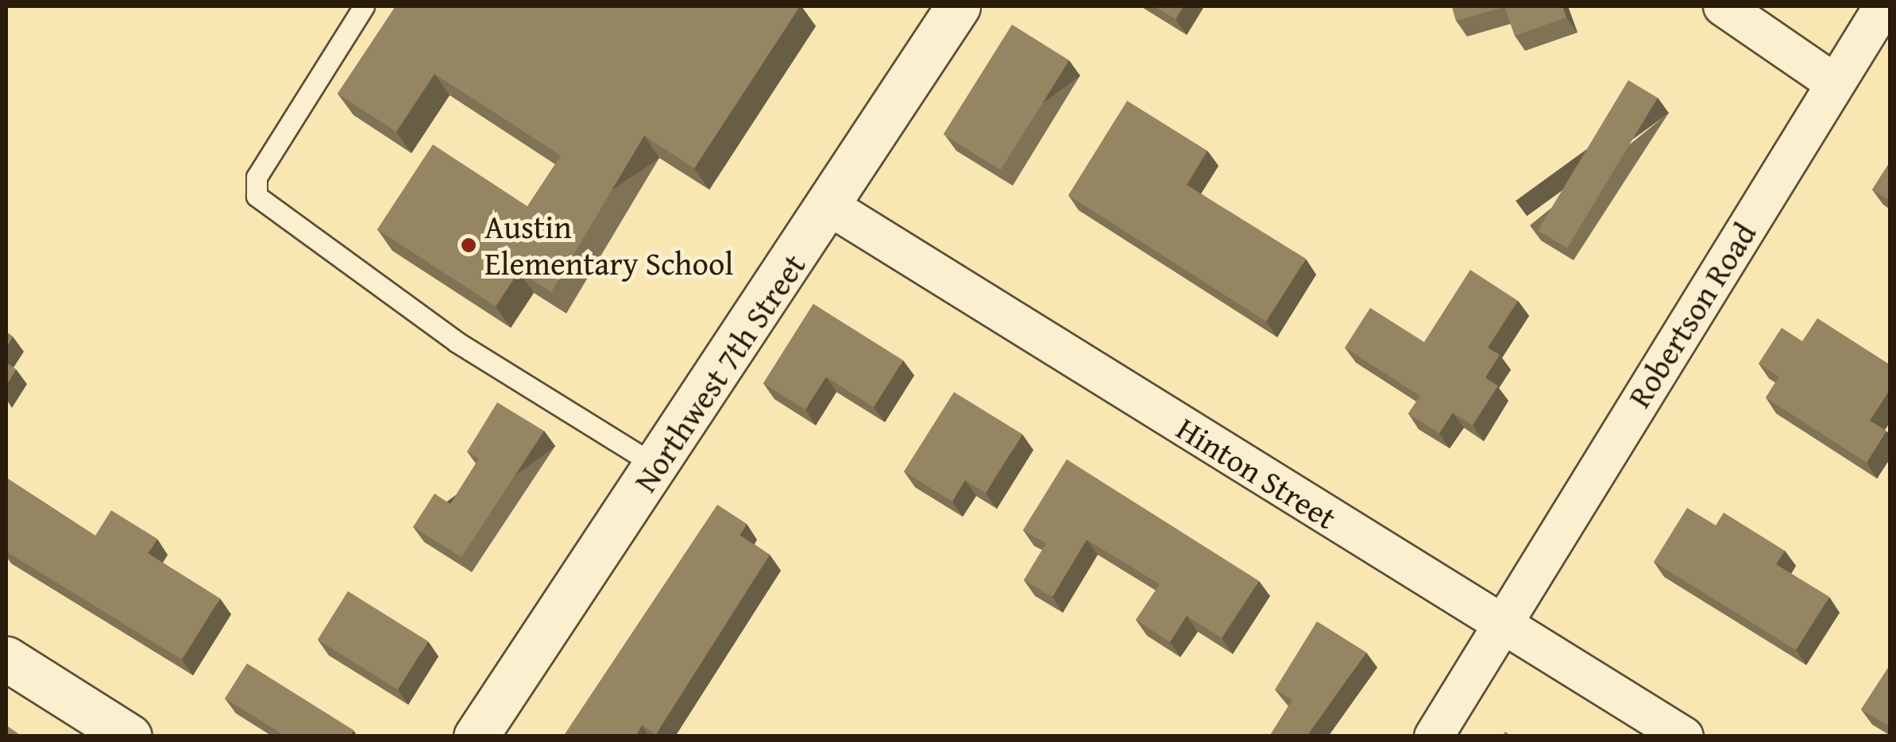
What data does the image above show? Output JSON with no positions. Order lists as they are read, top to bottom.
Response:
{
  "streets": {
    "street": ["Robertson Road", "Northwest 7th Street", "Hinton Street"]
  },
  "crossings": [
    ["Robertson Road", "Hinton Street"],
    ["Northwest 7th Street", "Hinton Street"]
  ],
  "places": ["Austin Elementary School"]
}
